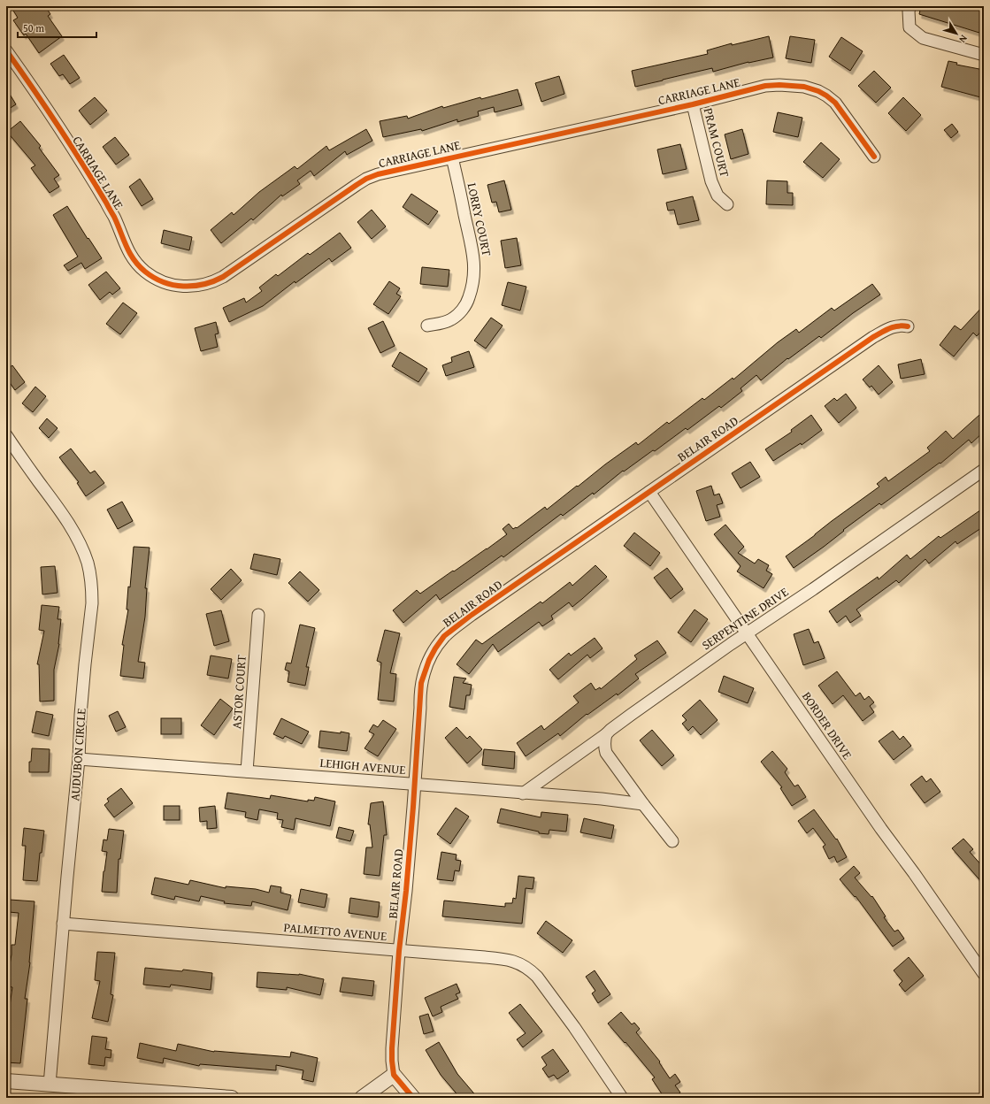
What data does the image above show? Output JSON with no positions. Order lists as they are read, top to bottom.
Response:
{
  "streets": {
    "street": [
      "CARRIAGE LANE",
      "PRAM COURT",
      "LORRY COURT",
      "BELAIR ROAD",
      "SERPENTINE DRIVE",
      "ASTOR COURT",
      "BORDER DRIVE",
      "AUDUBON CIRCLE",
      "LEHIGH AVENUE",
      "PALMETTO AVENUE"
    ]
  },
  "crossings": [
    ["CARRIAGE LANE", "PRAM COURT"],
    ["CARRIAGE LANE", "LORRY COURT"],
    ["BELAIR ROAD", "BORDER DRIVE"],
    ["BELAIR ROAD", "LEHIGH AVENUE"],
    ["BELAIR ROAD", "PALMETTO AVENUE"],
    ["SERPENTINE DRIVE", "BORDER DRIVE"],
    ["SERPENTINE DRIVE", "LEHIGH AVENUE"],
    ["ASTOR COURT", "LEHIGH AVENUE"],
    ["AUDUBON CIRCLE", "LEHIGH AVENUE"],
    ["AUDUBON CIRCLE", "PALMETTO AVENUE"]
  ],
  "scale_bar": "50 m",
  "north": "bottom right"
}
